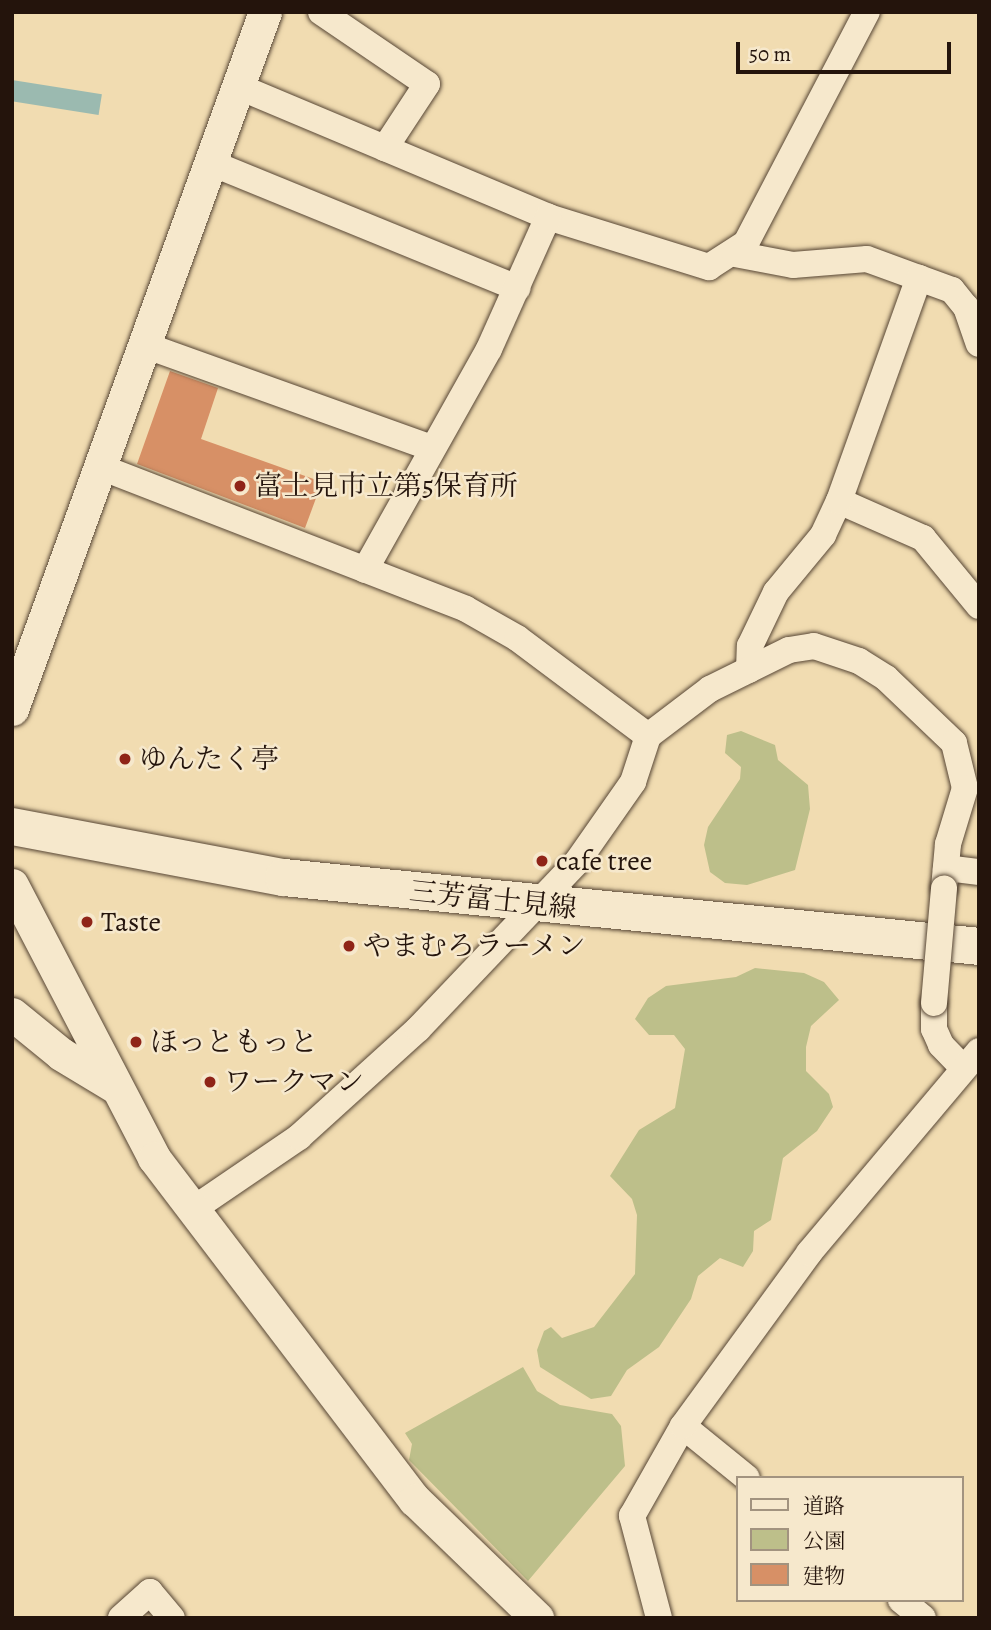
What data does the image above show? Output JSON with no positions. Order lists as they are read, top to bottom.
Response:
{
  "streets": {
    "main road": ["三芳富士見線"]
  },
  "places": [
    "富士見市立第5保育所",
    "ゆんたく亭",
    "cafe tree",
    "Taste",
    "やまむろラーメン",
    "ほっともっと",
    "ワークマン"
  ],
  "legend": ["道路", "公園", "建物"],
  "scale_bar": "50 m"
}
